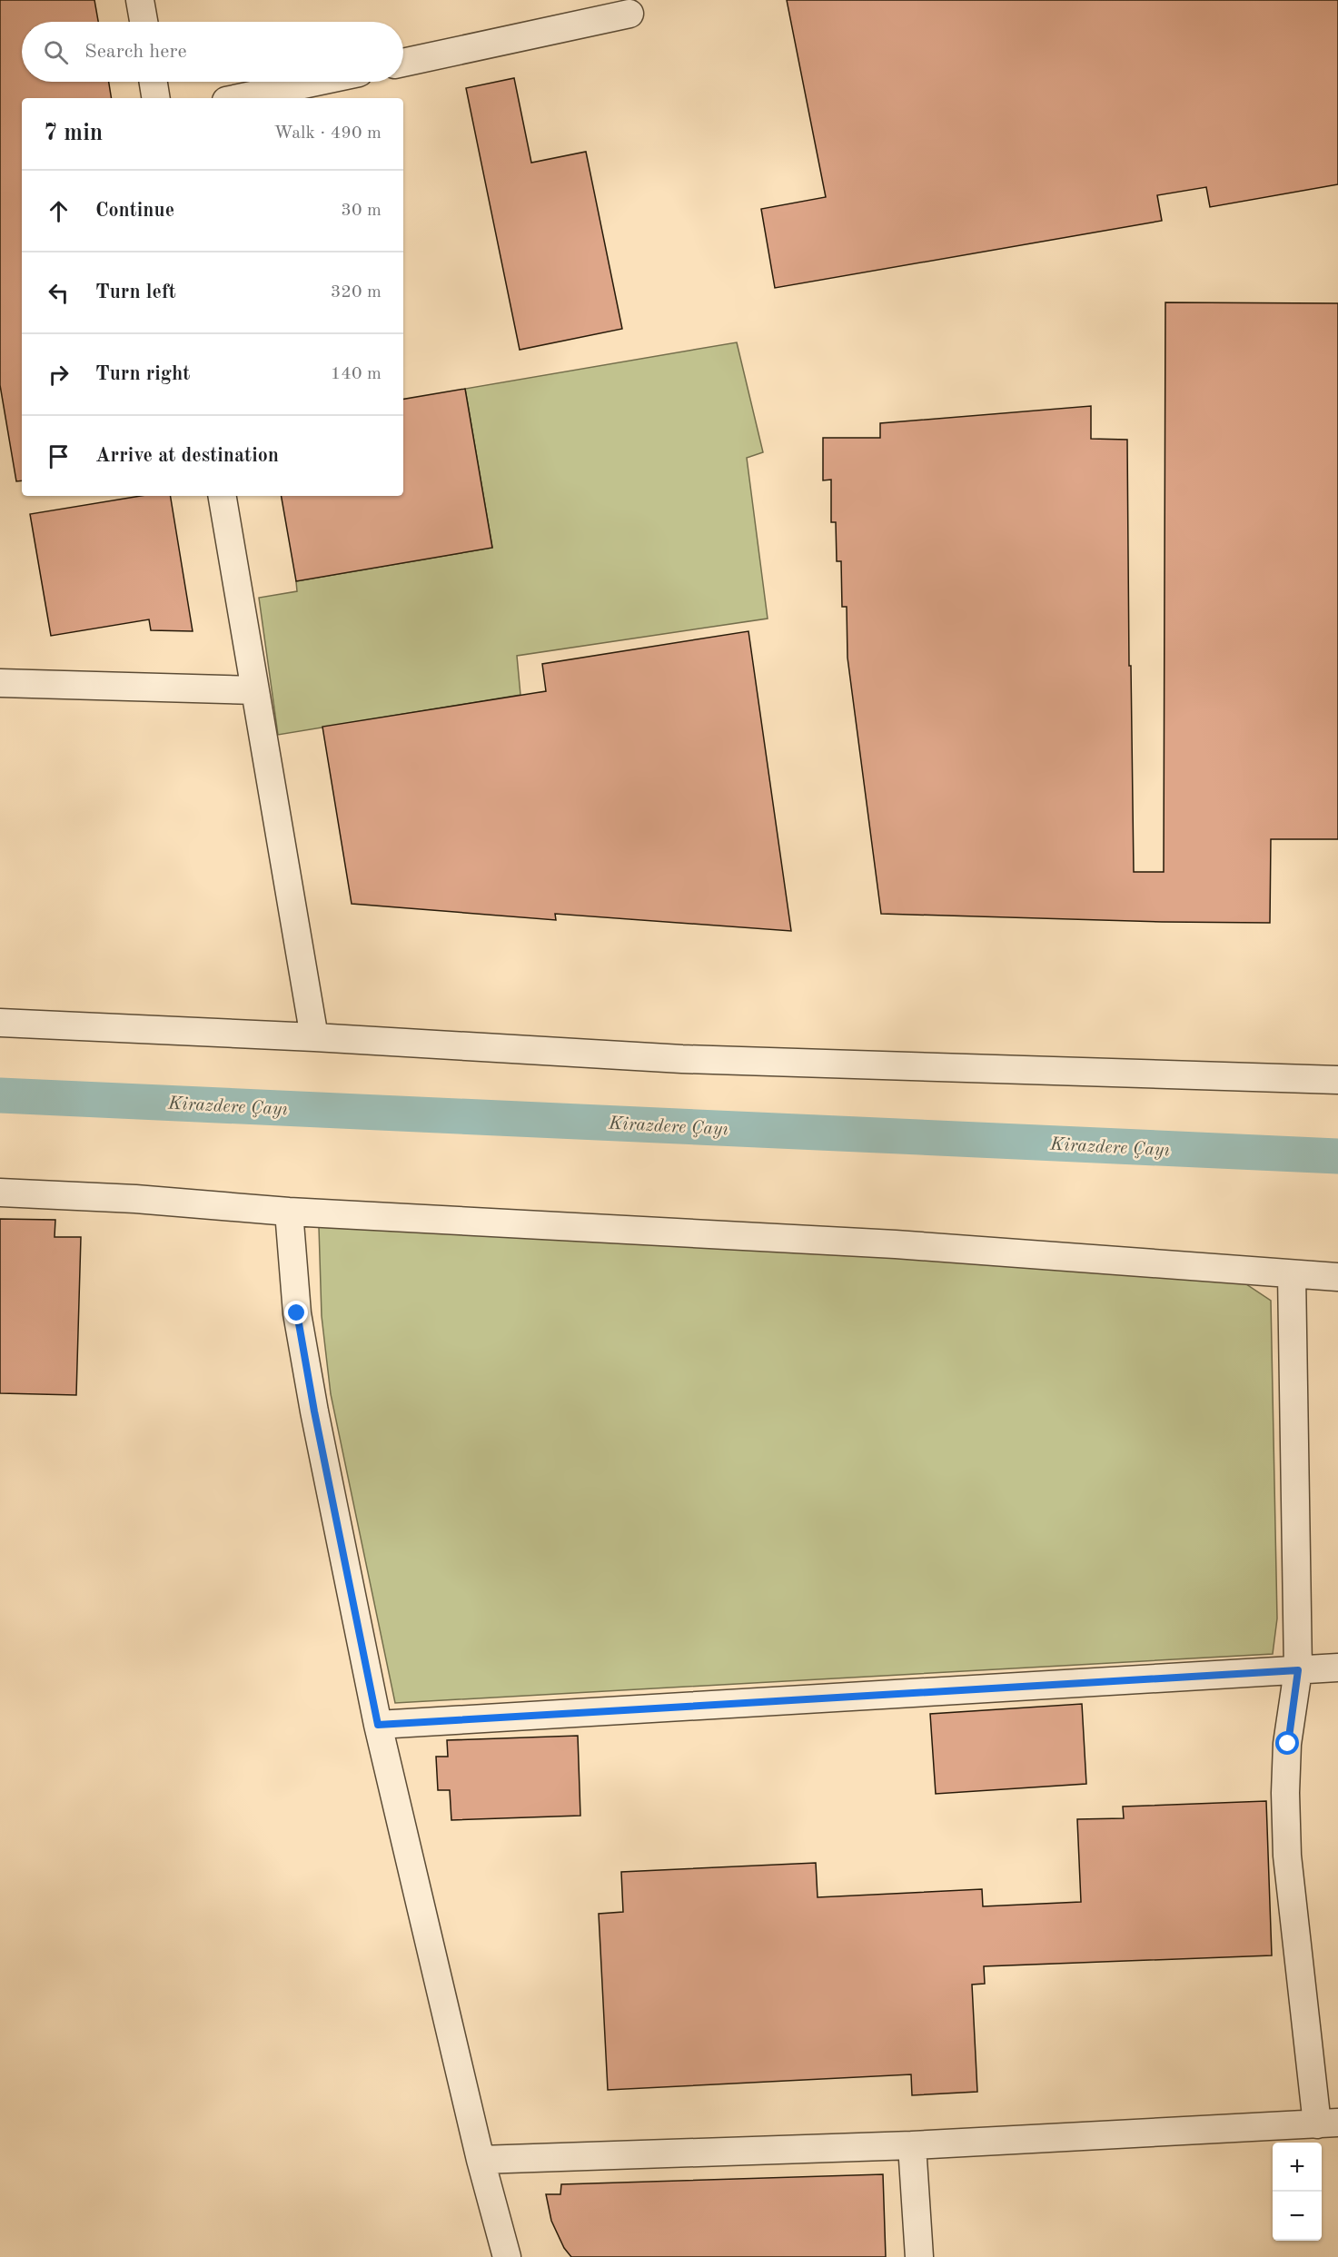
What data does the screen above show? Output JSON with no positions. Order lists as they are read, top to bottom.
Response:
{
  "water": ["Kirazdere Çayı"],
  "page": {
    "search": "Search here",
    "heading": ["7 min", "Walk · 490 m"],
    "list": [
      ["Continue", "30 m"],
      ["Turn left", "320 m"],
      ["Turn right", "140 m"],
      "Arrive at destination"
    ],
    "map_buttons": ["+", "−"]
  }
}
